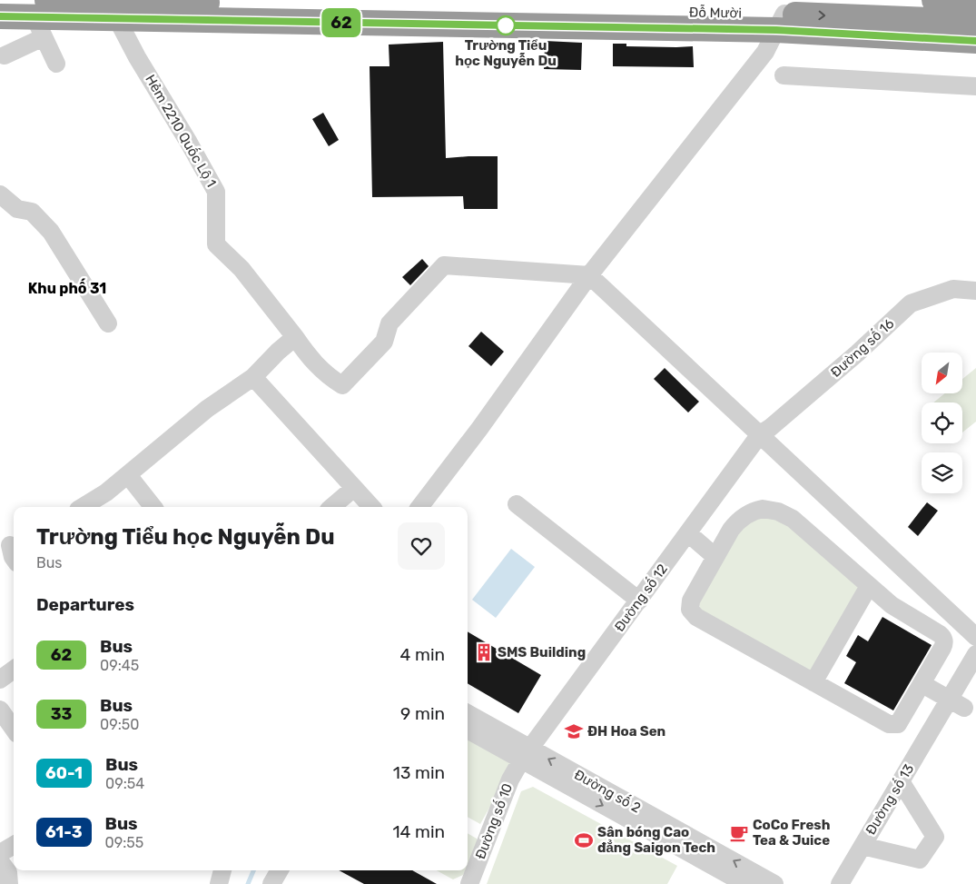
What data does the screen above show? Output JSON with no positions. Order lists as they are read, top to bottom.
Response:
{
  "streets": {
    "highway": ["Đỗ Mười"],
    "street": [
      "Hẻm 2210 Quốc Lộ 1",
      "Đường số 16",
      "Đường số 12",
      "Đường số 2",
      "Đường số 13",
      "Đường số 10"
    ]
  },
  "crossings": [
    ["Đỗ Mười", "Hẻm 2210 Quốc Lộ 1"],
    ["Đường số 16", "Đường số 12"],
    ["Đường số 12", "Đường số 2"],
    ["Đường số 12", "Đường số 10"],
    ["Đường số 2", "Đường số 10"]
  ],
  "districts": ["Khu phố 31"],
  "places": {
    "other": ["Trường Tiểu học Nguyễn Du"],
    "building": ["SMS Building"],
    "school or university": ["ĐH Hoa Sen"],
    "cafe": ["CoCo Fresh Tea & Juice"],
    "sports": ["Sân bóng Cao đẳng Saigon Tech"]
  },
  "lines": ["bus line 62"],
  "north": "bottom left",
  "page": {
    "on_map": "62",
    "heading": [
      ["Trường Tiểu học Nguyễn Du", "Bus"],
      "Departures"
    ],
    "list": [
      {
        "mark": "62",
        "name": "Bus",
        "note": "09:45",
        "value": "4 min"
      },
      {
        "mark": "33",
        "name": "Bus",
        "note": "09:50",
        "value": "9 min"
      },
      {
        "mark": "60-1",
        "name": "Bus",
        "note": "09:54",
        "value": "13 min"
      },
      {
        "mark": "61-3",
        "name": "Bus",
        "note": "09:55",
        "value": "14 min"
      }
    ]
  }
}
